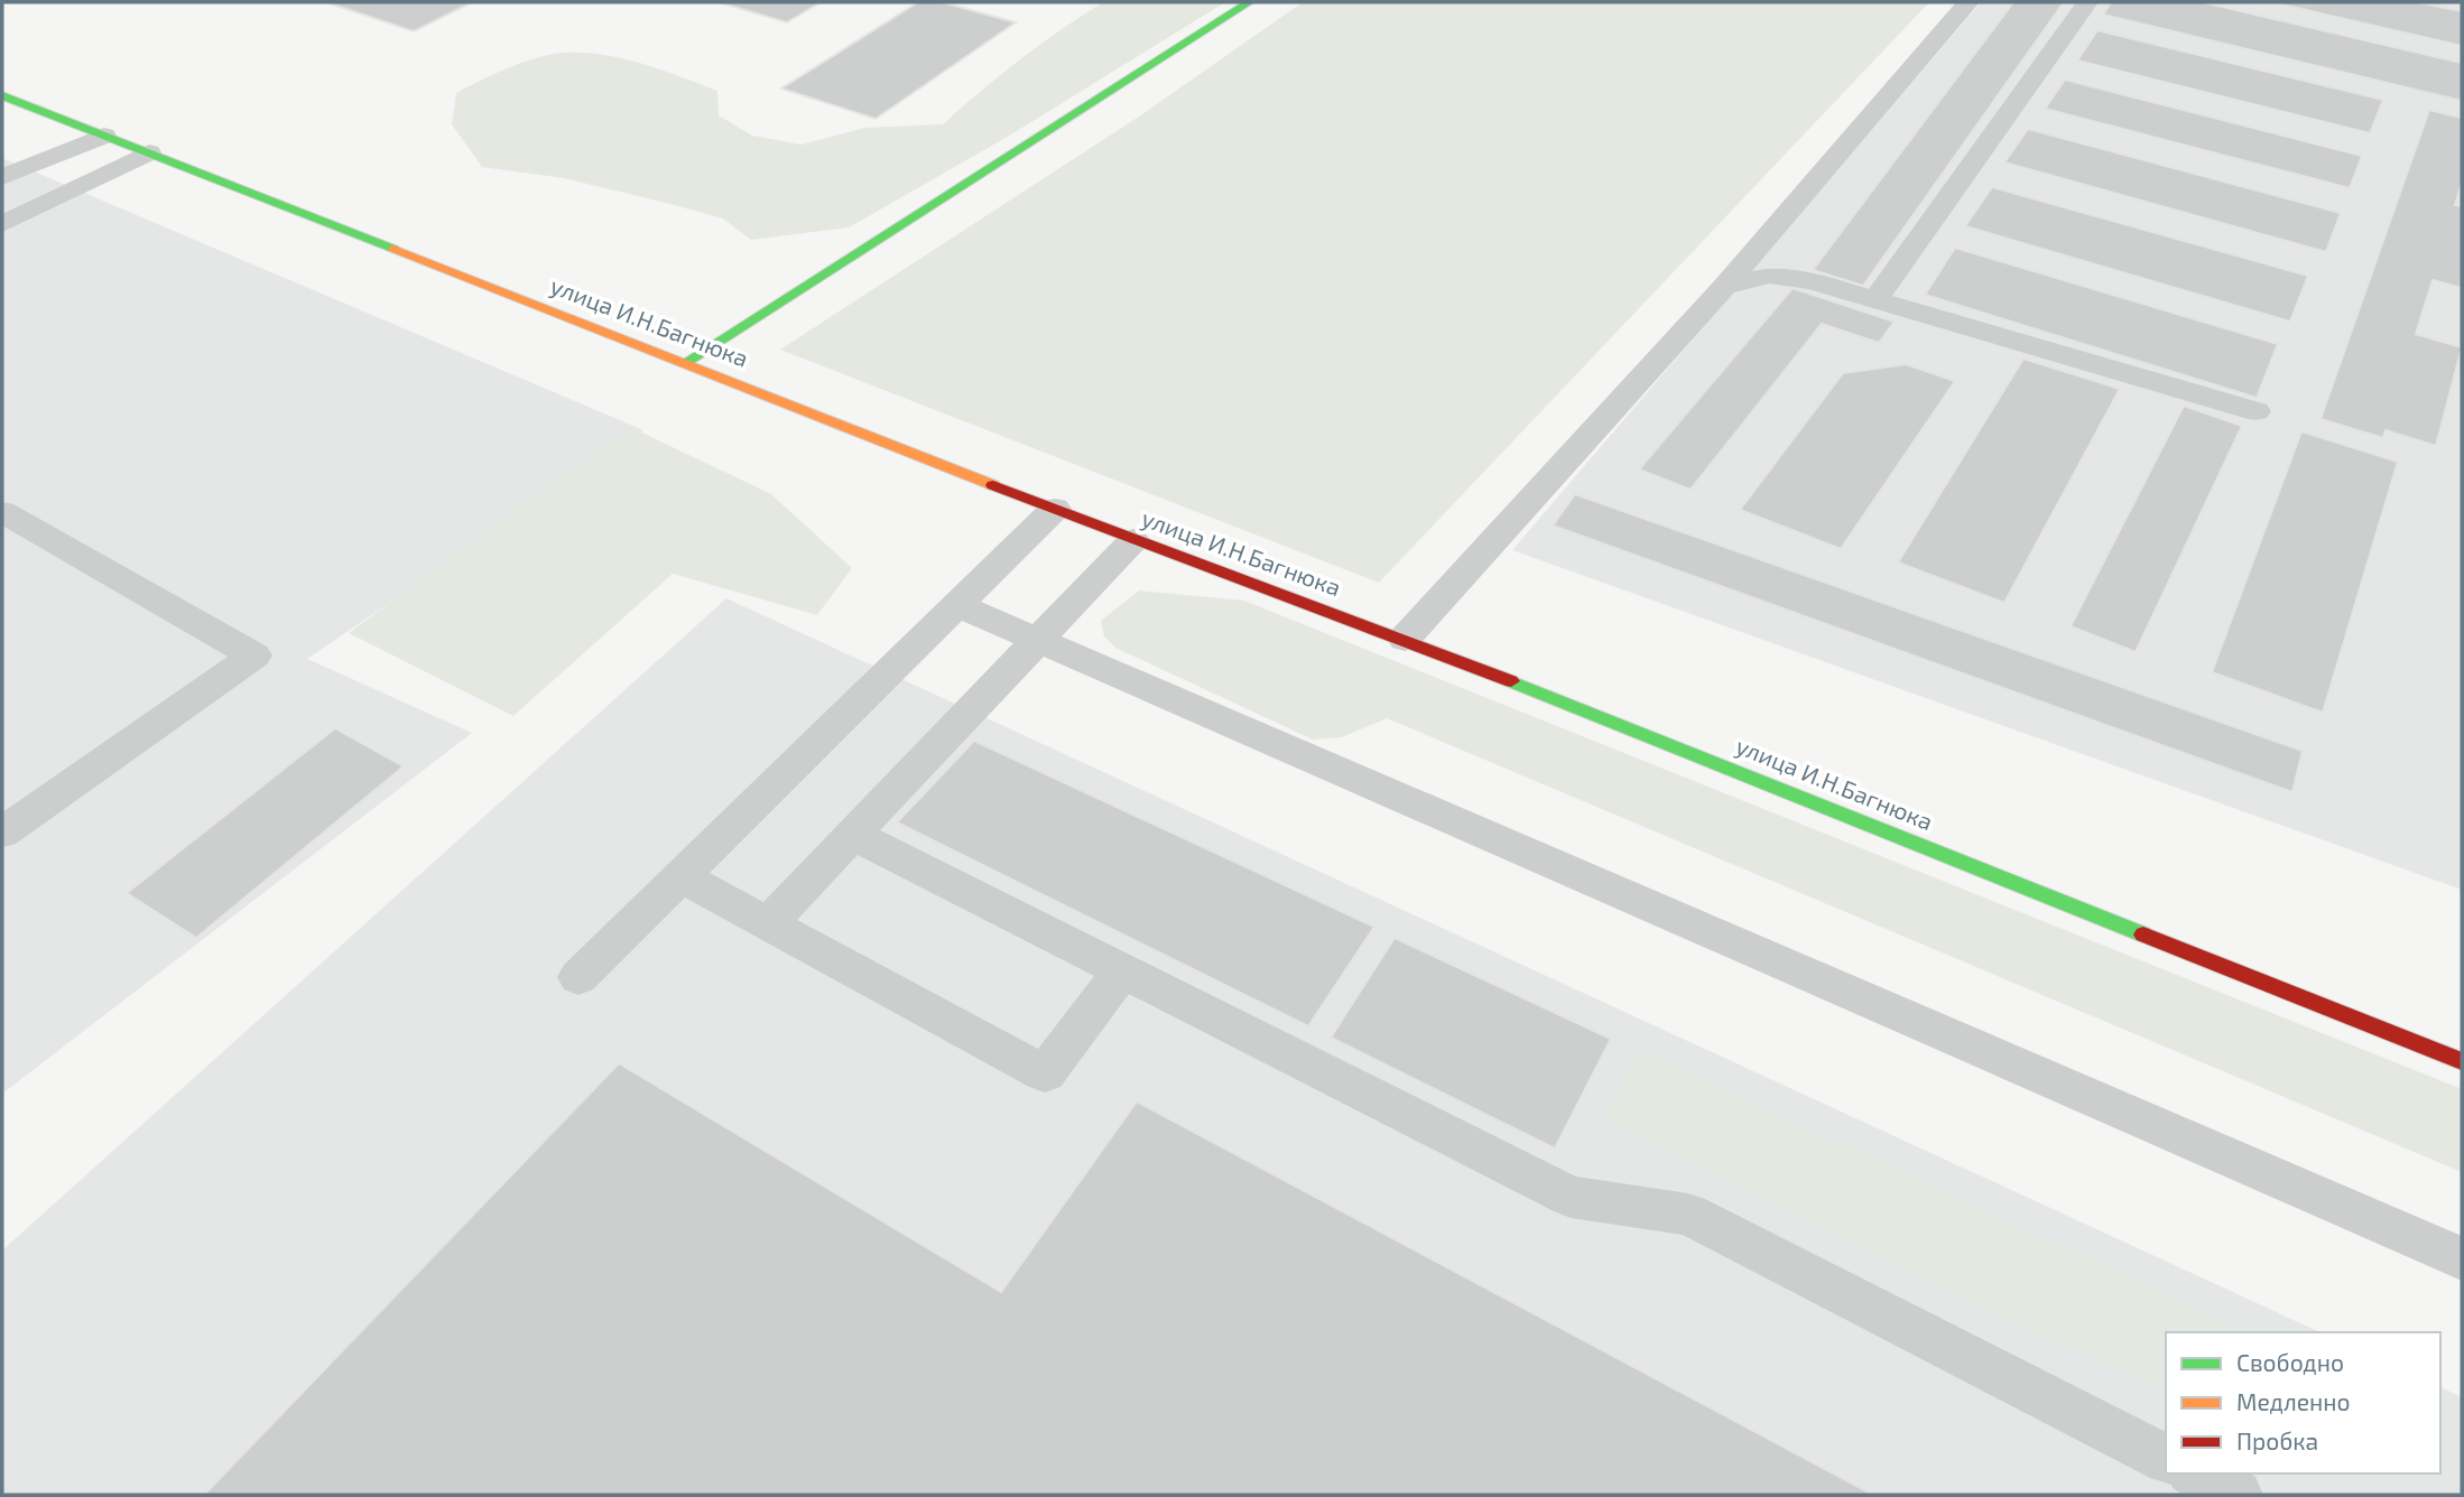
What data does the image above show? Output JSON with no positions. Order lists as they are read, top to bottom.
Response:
{
  "streets": {
    "street": ["улица И.Н.Багнюка"]
  },
  "legend": ["Свободно", "Медленно", "Пробка"]
}
